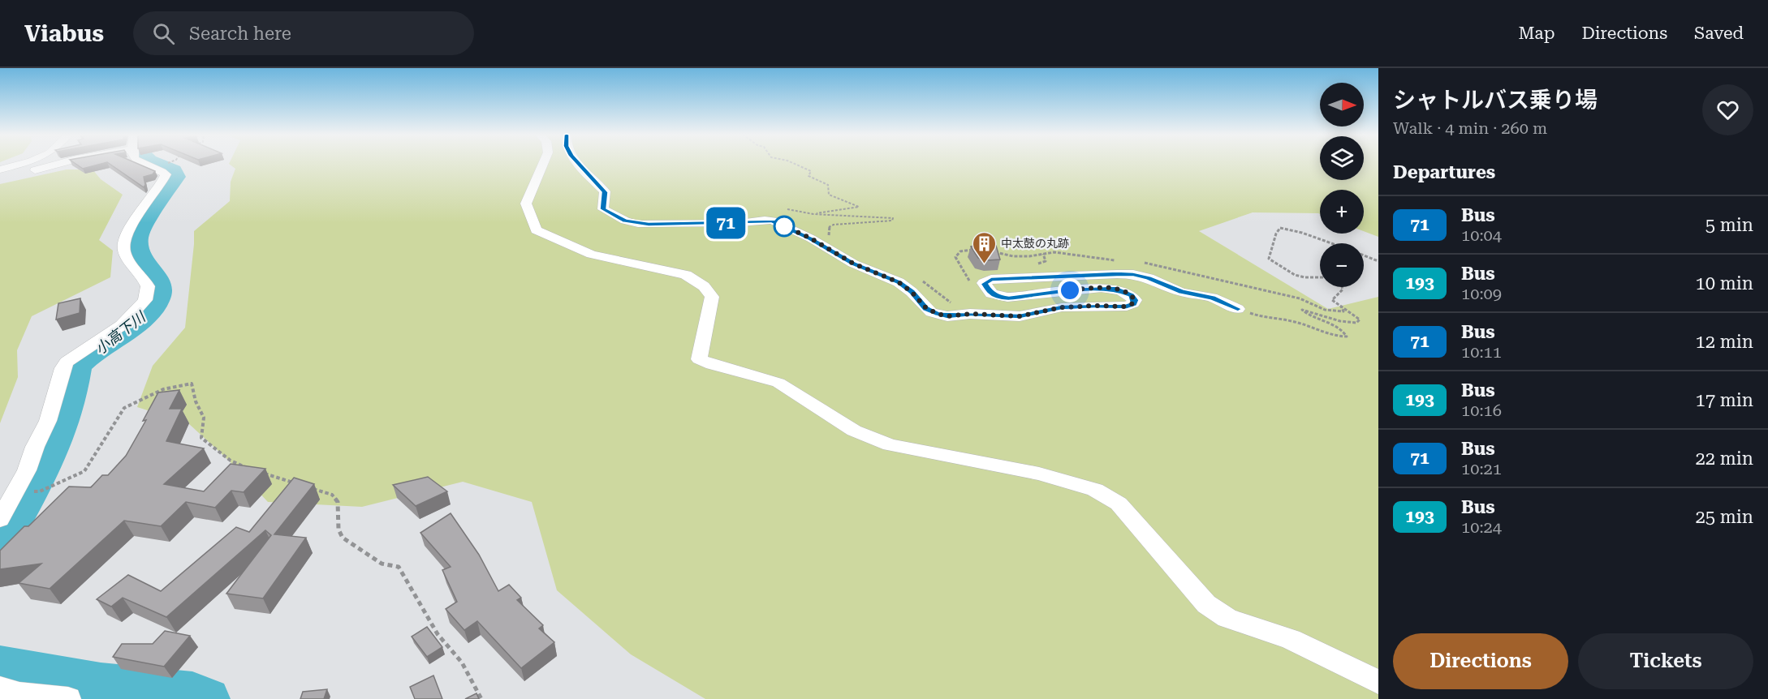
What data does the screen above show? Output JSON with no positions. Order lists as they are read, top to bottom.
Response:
{
  "water": ["小高下川"],
  "places": {
    "building": ["中太鼓の丸跡"]
  },
  "lines": ["bus line 71"],
  "north": "right",
  "page": {
    "header": "Viabus",
    "search": "Search here",
    "nav": ["Map", "Directions", "Saved"],
    "on_map": "71",
    "heading": [
      ["シャトルバス乗り場", "Walk · 4 min · 260 m"],
      "Departures"
    ],
    "map_buttons": ["+", "−"],
    "list": [
      {
        "mark": "71",
        "name": "Bus",
        "note": "10:04",
        "value": "5 min"
      },
      {
        "mark": "193",
        "name": "Bus",
        "note": "10:09",
        "value": "10 min"
      },
      {
        "mark": "71",
        "name": "Bus",
        "note": "10:11",
        "value": "12 min"
      },
      {
        "mark": "193",
        "name": "Bus",
        "note": "10:16",
        "value": "17 min"
      },
      {
        "mark": "71",
        "name": "Bus",
        "note": "10:21",
        "value": "22 min"
      },
      {
        "mark": "193",
        "name": "Bus",
        "note": "10:24",
        "value": "25 min"
      }
    ],
    "buttons": ["Directions", "Tickets"]
  }
}
